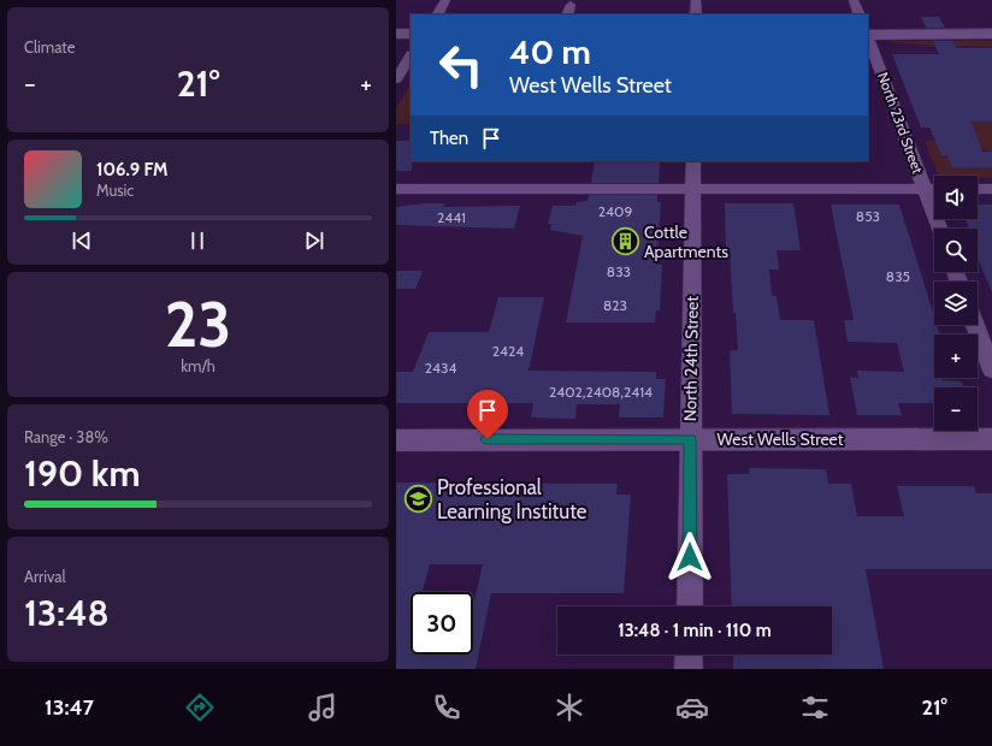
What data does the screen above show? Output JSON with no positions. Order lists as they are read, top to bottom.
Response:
{
  "streets": {
    "street": ["North 23rd Street", "North 24th Street", "West Wells Street"]
  },
  "crossings": [
    ["North 24th Street", "West Wells Street"]
  ],
  "places": {
    "building": ["Cottle Apartments"],
    "school or university": ["Professional Learning Institute"]
  },
  "house_numbers": [
    "2409",
    "853",
    "2441",
    "833",
    "835",
    "823",
    "2424",
    "2434",
    "2402,2408,2414"
  ],
  "page": {
    "tile": [
      "Climate",
      ["23", "km/h"],
      ["Range · 38%", "190 km"],
      ["Arrival", "13:48"]
    ],
    "turn": ["40 m", "West Wells Street"],
    "heat": ["−", "21°", "+"],
    "then": "Then",
    "song": ["106.9 FM", "Music"],
    "map_buttons": ["+", "−"],
    "limit": "30",
    "trip": "13:48 · 1 min · 110 m",
    "tabs": ["13:47", "21°"]
  }
}
